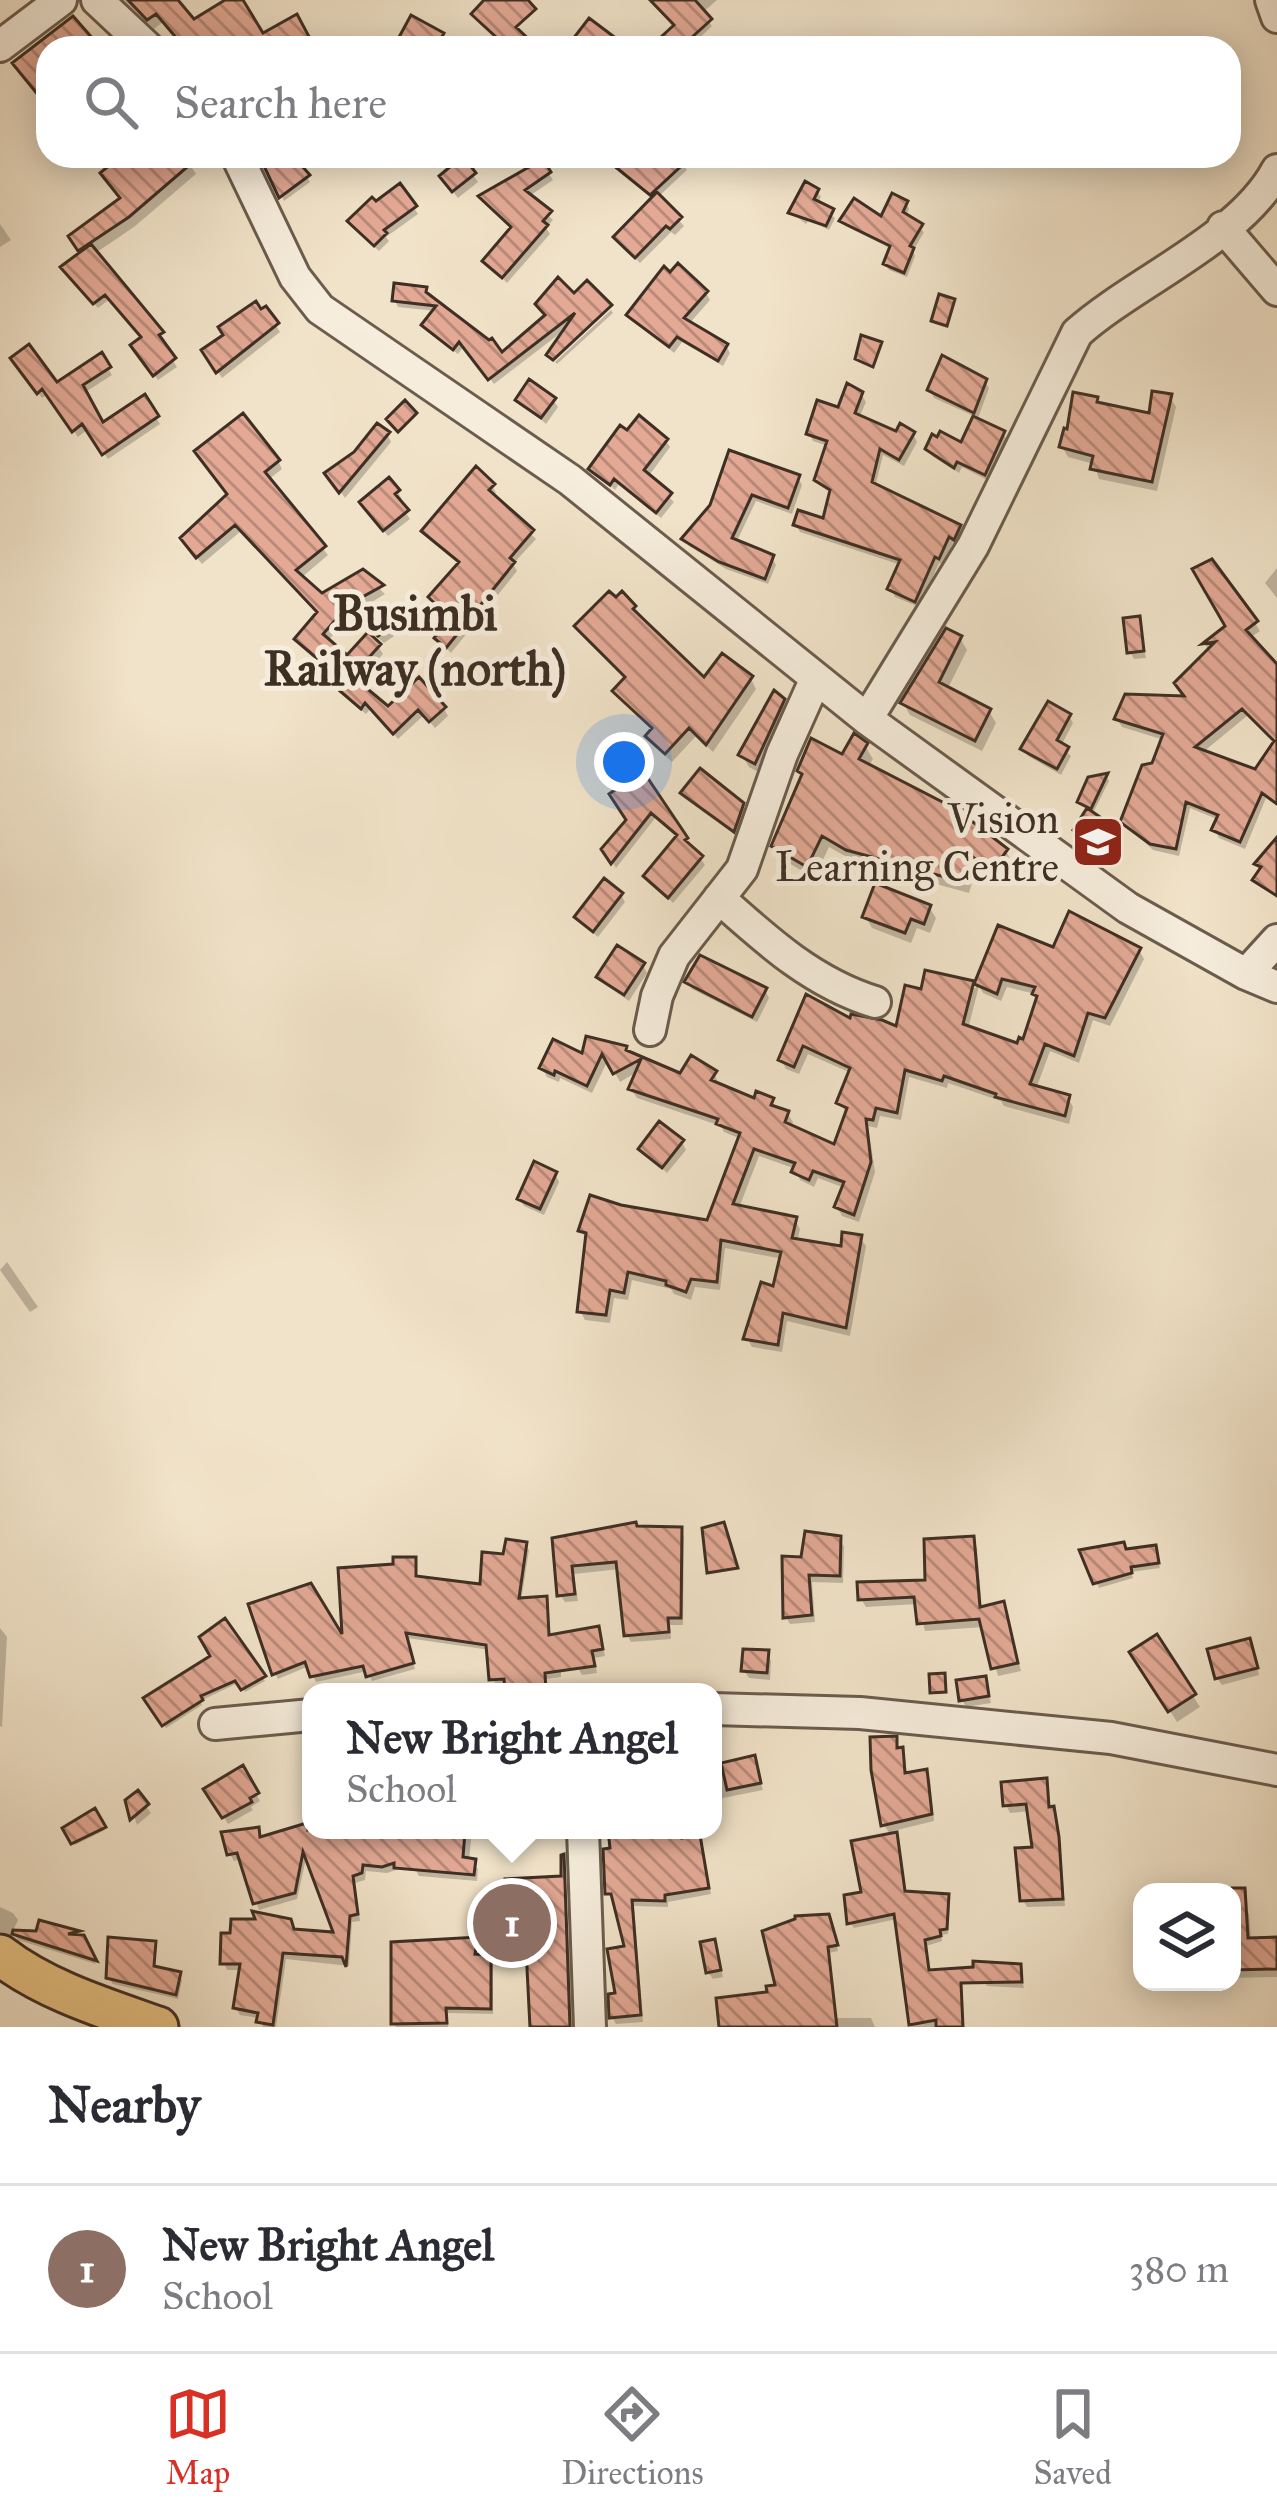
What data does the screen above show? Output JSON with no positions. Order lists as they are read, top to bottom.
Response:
{
  "districts": ["Busimbi Railway (north)"],
  "places": {
    "school or university": ["Vision Learning Centre"]
  },
  "page": {
    "search": "Search here",
    "popup": ["New Bright Angel", "School"],
    "pins": "1",
    "heading": "Nearby",
    "list": [
      {
        "mark": "1",
        "name": "New Bright Angel",
        "note": "School",
        "value": "380 m"
      }
    ],
    "nav": ["Map", "Directions", "Saved"]
  }
}
